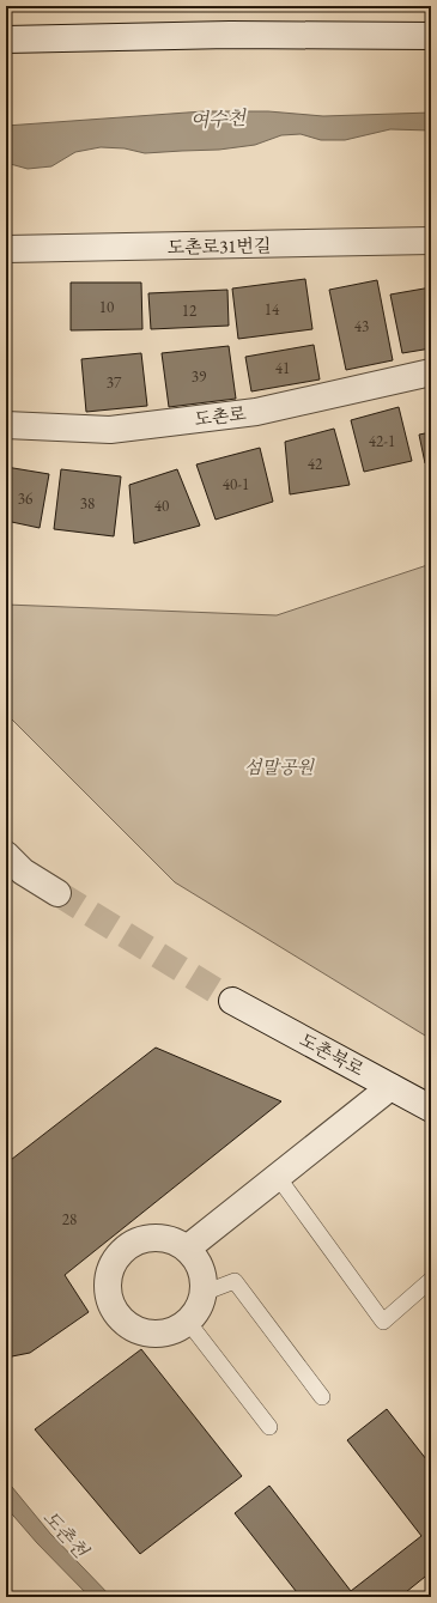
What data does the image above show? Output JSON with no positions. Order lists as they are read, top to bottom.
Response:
{
  "streets": {
    "street": ["도촌로31번길", "도촌로", "도촌북로"]
  },
  "water": ["여수천", "도촌천"],
  "parks": ["섬말공원"],
  "house_numbers": [
    "10",
    "14",
    "12",
    "43",
    "41",
    "39",
    "37",
    "42-1",
    "42",
    "40-1",
    "36",
    "38",
    "40",
    "28"
  ]
}
